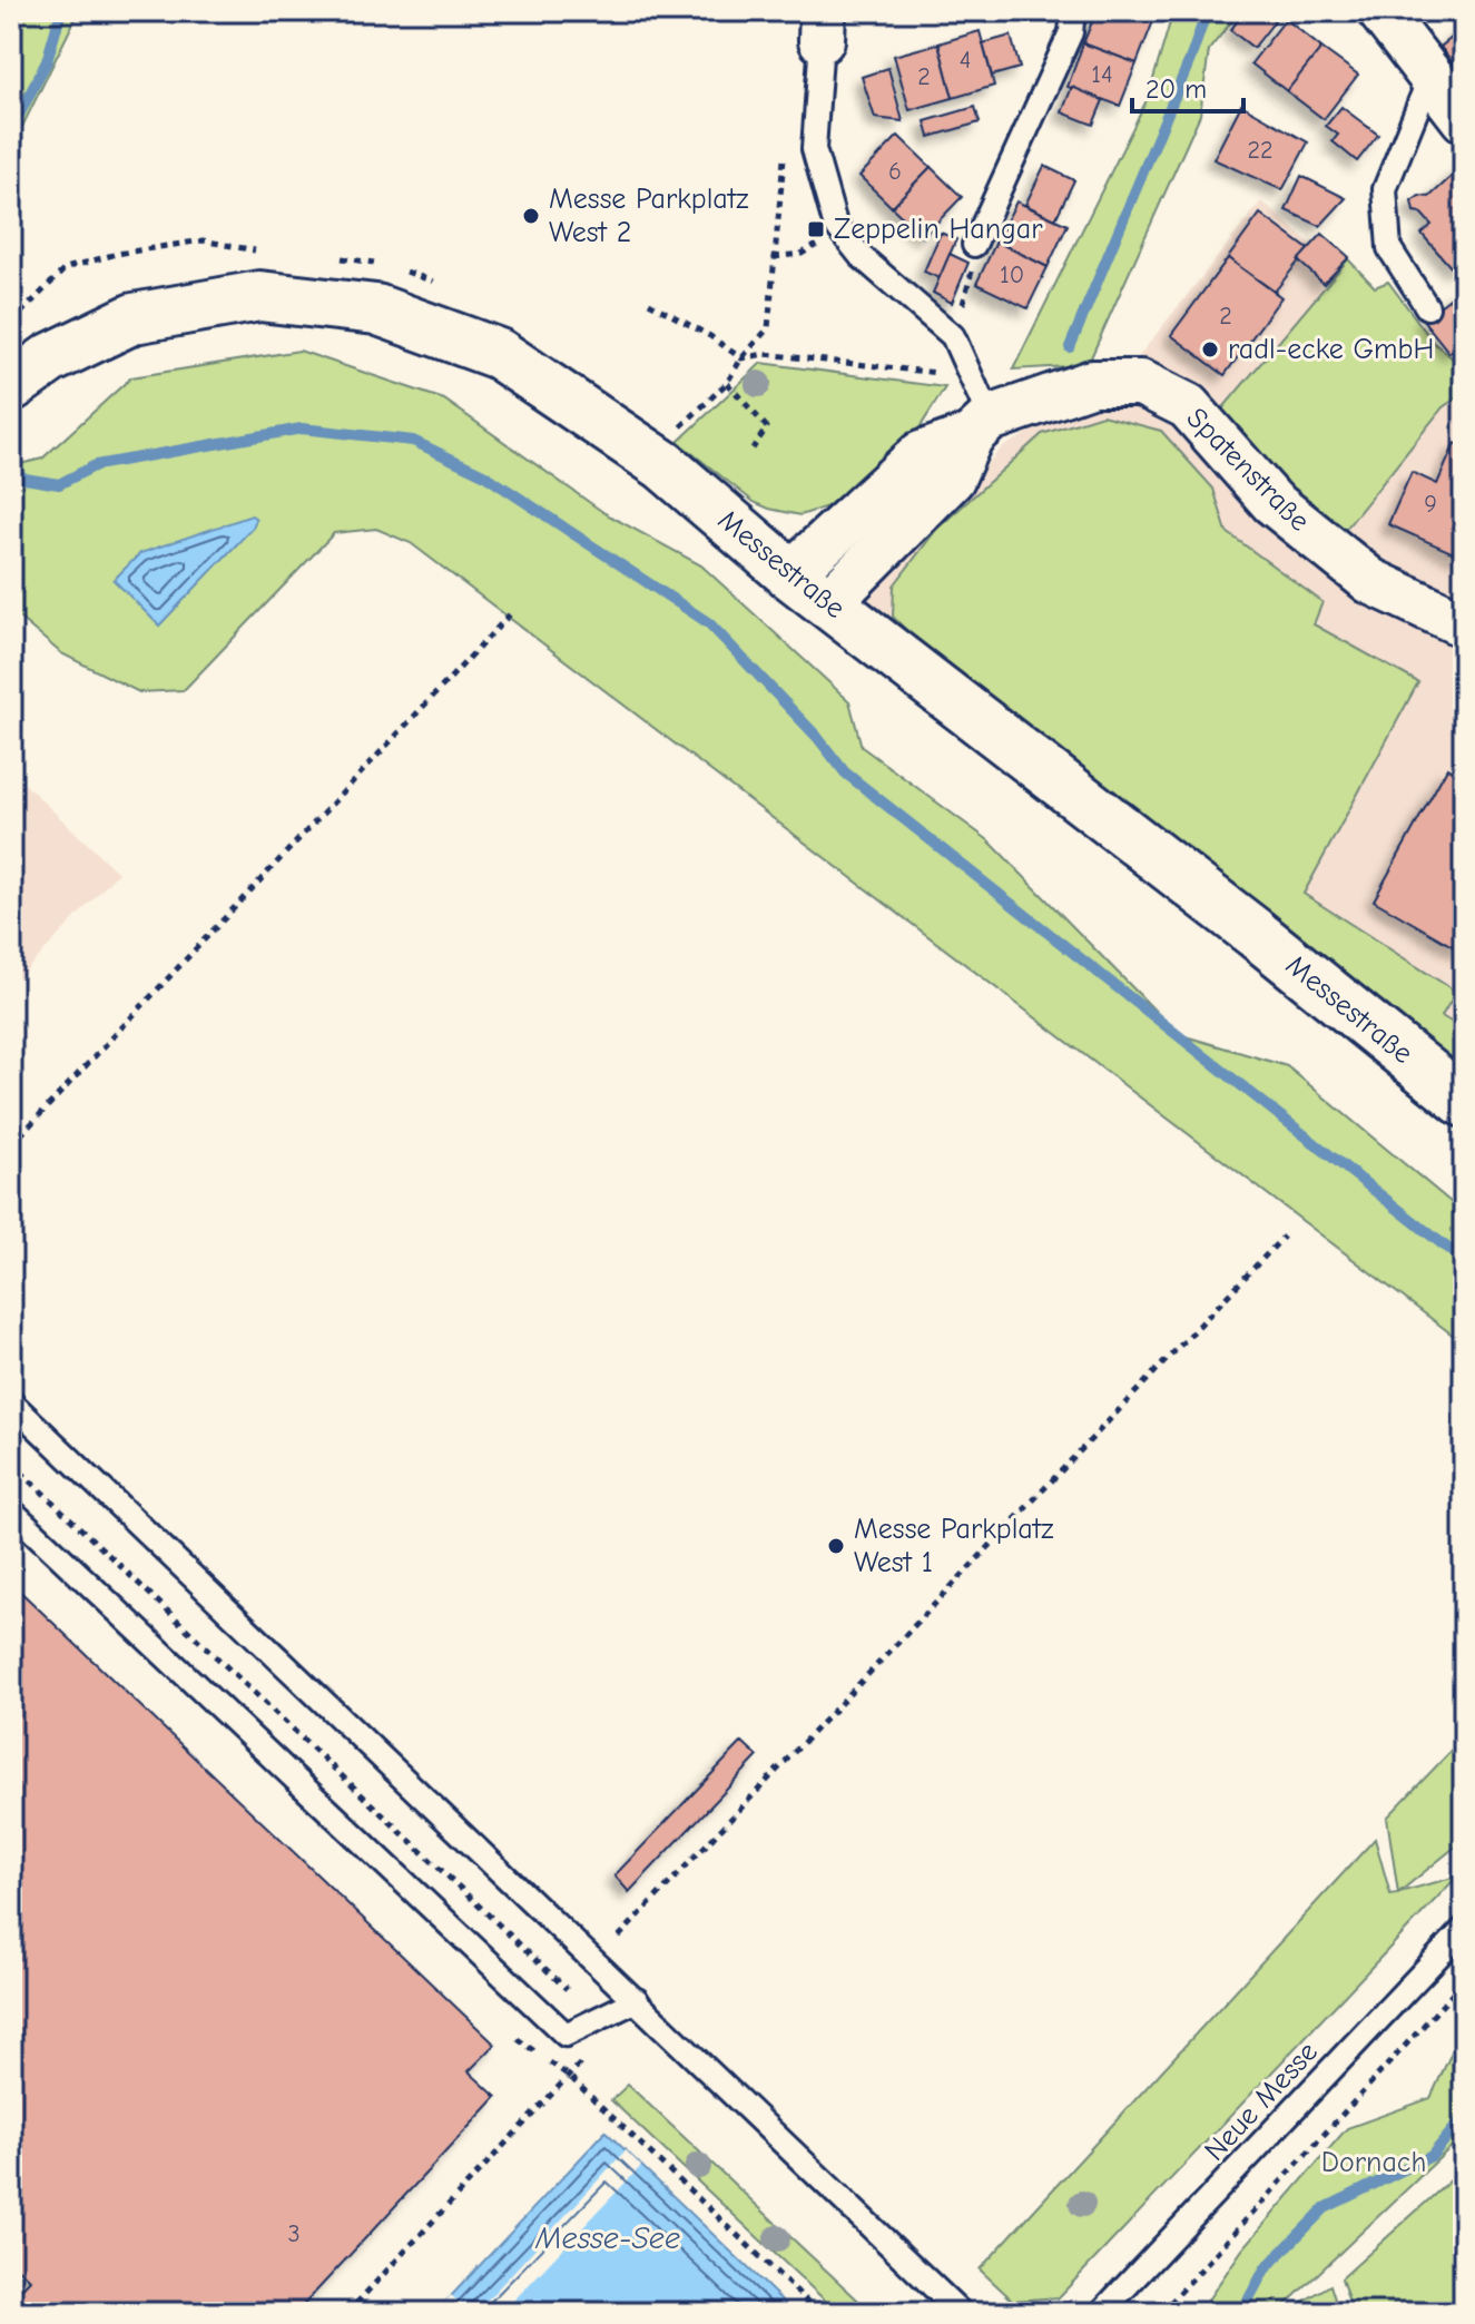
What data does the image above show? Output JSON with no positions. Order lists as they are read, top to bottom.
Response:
{
  "streets": {
    "street": ["Spatenstraße", "Messestraße"],
    "lane": ["Neue Messe"]
  },
  "crossings": [
    ["Spatenstraße", "Messestraße"]
  ],
  "water": ["Messe-See"],
  "parks": ["Dornach"],
  "places": {
    "other": ["Messe Parkplatz West 2", "radl-ecke GmbH", "Messe Parkplatz West 1"],
    "transit": ["Zeppelin Hangar"]
  },
  "house_numbers": [
    "4",
    "14",
    "2",
    "22",
    "6",
    "10",
    "2",
    "9",
    "3"
  ],
  "scale_bar": "20 m"
}
